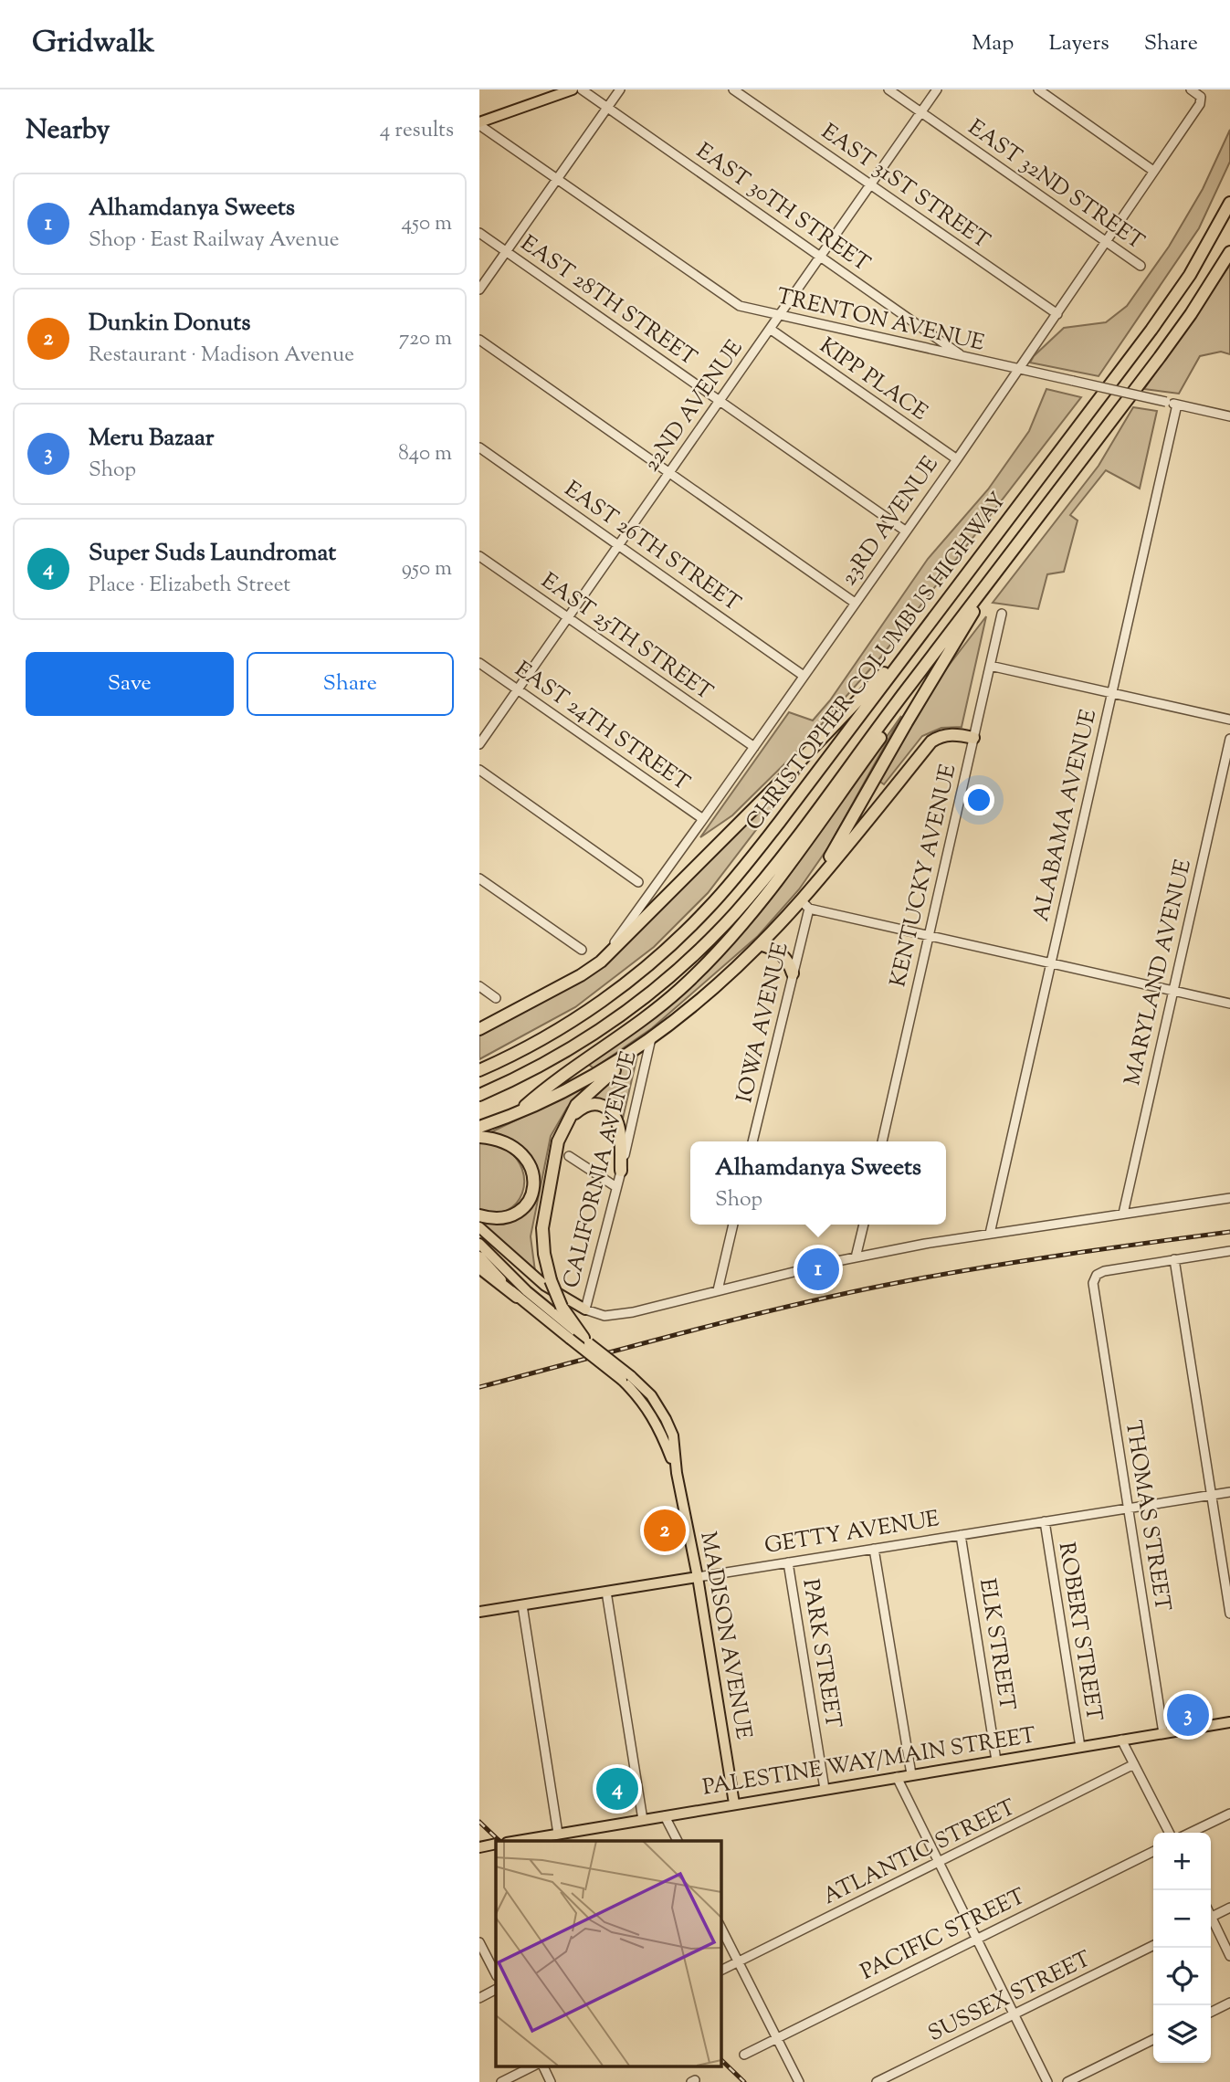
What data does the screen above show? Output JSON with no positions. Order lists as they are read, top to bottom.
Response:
{
  "streets": {
    "highway": ["CHRISTOPHER COLUMBUS HIGHWAY"],
    "main road": ["GETTY AVENUE", "MADISON AVENUE", "PALESTINE WAY/MAIN STREET"],
    "street": [
      "EAST 32ND STREET",
      "EAST 31ST STREET",
      "EAST 30TH STREET",
      "EAST 28TH STREET",
      "TRENTON AVENUE",
      "KIPP PLACE",
      "22ND AVENUE",
      "23RD AVENUE",
      "EAST 26TH STREET",
      "EAST 25TH STREET",
      "EAST 24TH STREET",
      "ALABAMA AVENUE",
      "KENTUCKY AVENUE",
      "MARYLAND AVENUE",
      "IOWA AVENUE",
      "CALIFORNIA AVENUE",
      "THOMAS STREET",
      "ROBERT STREET",
      "ELK STREET",
      "PARK STREET",
      "ATLANTIC STREET",
      "PACIFIC STREET",
      "SUSSEX STREET"
    ]
  },
  "crossings": [
    ["EAST 32ND STREET", "22ND AVENUE"],
    ["EAST 32ND STREET", "23RD AVENUE"],
    ["EAST 31ST STREET", "22ND AVENUE"],
    ["EAST 31ST STREET", "23RD AVENUE"],
    ["EAST 30TH STREET", "TRENTON AVENUE"],
    ["EAST 30TH STREET", "22ND AVENUE"],
    ["EAST 28TH STREET", "22ND AVENUE"],
    ["EAST 28TH STREET", "23RD AVENUE"],
    ["TRENTON AVENUE", "22ND AVENUE"],
    ["TRENTON AVENUE", "23RD AVENUE"],
    ["TRENTON AVENUE", "ALABAMA AVENUE"],
    ["KIPP PLACE", "22ND AVENUE"],
    ["KIPP PLACE", "23RD AVENUE"],
    ["22ND AVENUE", "EAST 26TH STREET"],
    ["22ND AVENUE", "EAST 25TH STREET"],
    ["22ND AVENUE", "EAST 24TH STREET"],
    ["23RD AVENUE", "EAST 26TH STREET"],
    ["23RD AVENUE", "EAST 25TH STREET"],
    ["23RD AVENUE", "EAST 24TH STREET"],
    ["THOMAS STREET", "GETTY AVENUE"],
    ["THOMAS STREET", "PALESTINE WAY/MAIN STREET"],
    ["GETTY AVENUE", "ROBERT STREET"],
    ["GETTY AVENUE", "MADISON AVENUE"],
    ["GETTY AVENUE", "ELK STREET"],
    ["GETTY AVENUE", "PARK STREET"],
    ["ROBERT STREET", "PALESTINE WAY/MAIN STREET"],
    ["MADISON AVENUE", "PALESTINE WAY/MAIN STREET"],
    ["ELK STREET", "PALESTINE WAY/MAIN STREET"],
    ["PARK STREET", "PALESTINE WAY/MAIN STREET"]
  ],
  "page": {
    "header": "Gridwalk",
    "nav": ["Map", "Layers", "Share"],
    "heading": ["Nearby", "4 results"],
    "list": [
      {
        "mark": "1",
        "name": "Alhamdanya Sweets",
        "note": "Shop · East Railway Avenue",
        "value": "450 m"
      },
      {
        "mark": "2",
        "name": "Dunkin Donuts",
        "note": "Restaurant · Madison Avenue",
        "value": "720 m"
      },
      {
        "mark": "3",
        "name": "Meru Bazaar",
        "note": "Shop",
        "value": "840 m"
      },
      {
        "mark": "4",
        "name": "Super Suds Laundromat",
        "note": "Place · Elizabeth Street",
        "value": "950 m"
      }
    ],
    "buttons": ["Save", "Share"],
    "popup": ["Alhamdanya Sweets", "Shop"],
    "pins": [
      "1",
      "2",
      "3",
      "4"
    ],
    "map_buttons": ["+", "−"]
  }
}
